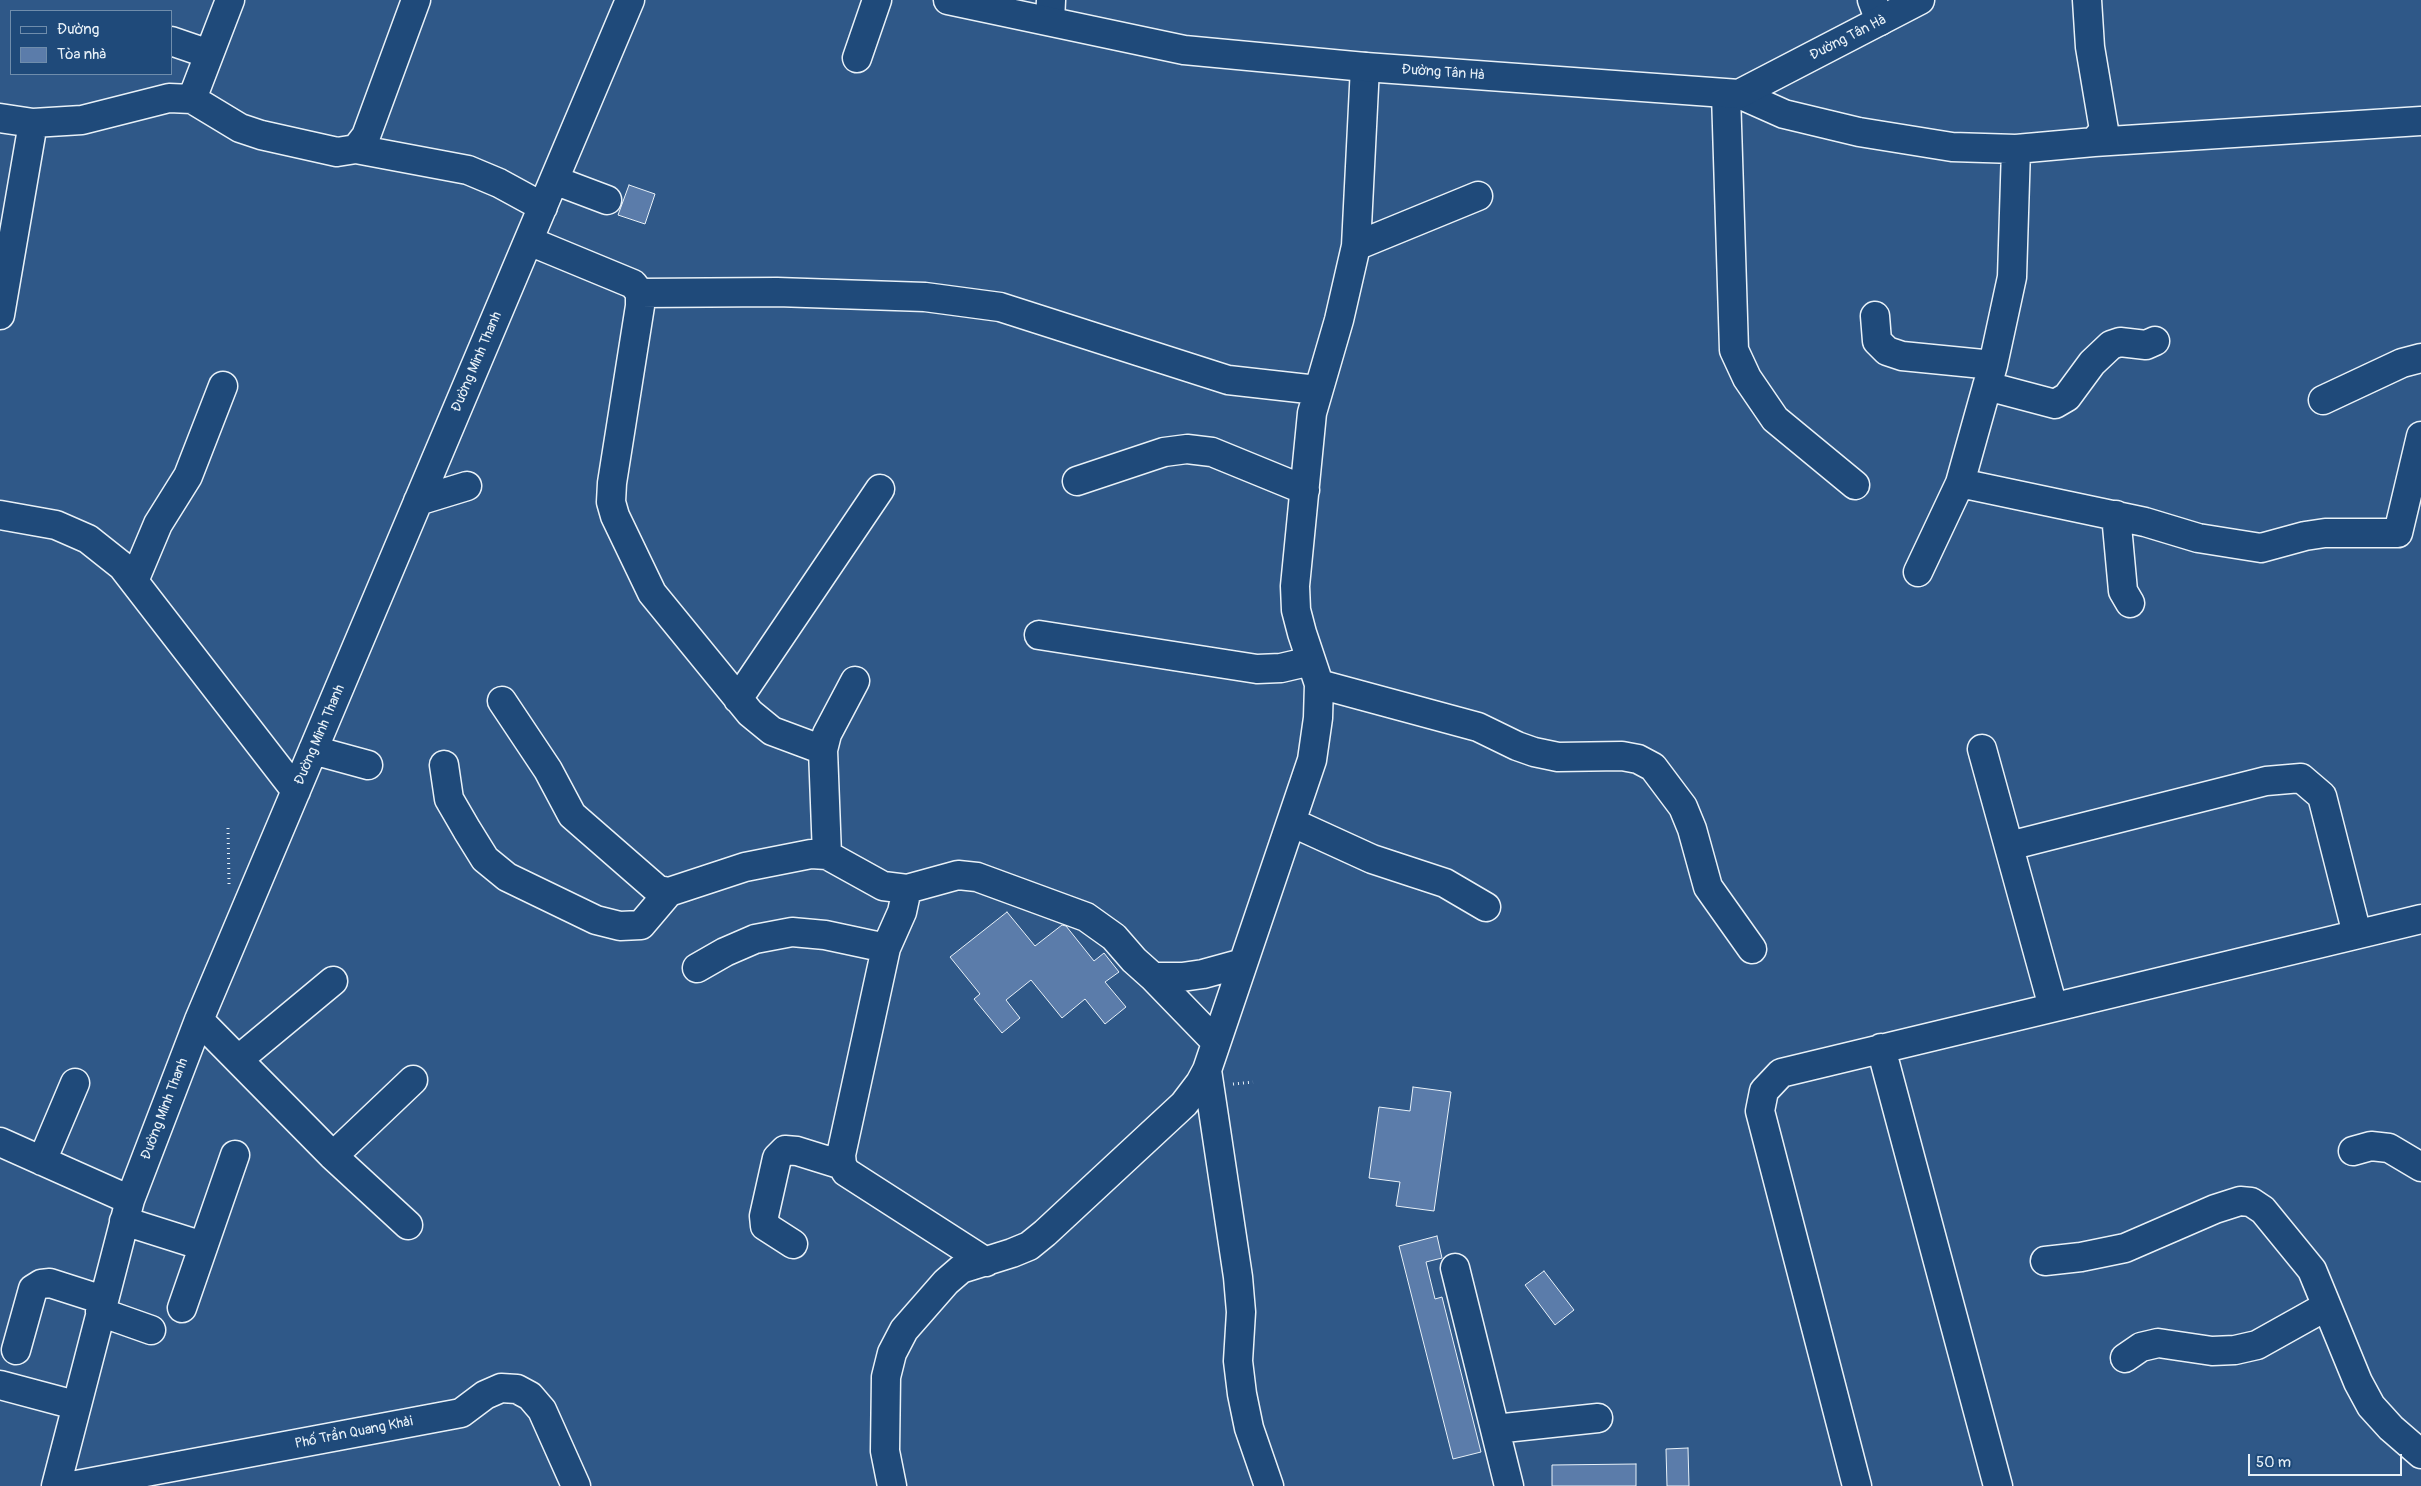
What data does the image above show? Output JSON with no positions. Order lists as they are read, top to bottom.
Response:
{
  "streets": {
    "street": ["Đường Tân Hà", "Đường Minh Thanh", "Phố Trần Quang Khải"]
  },
  "legend": ["Đường", "Tòa nhà"],
  "scale_bar": "50 m"
}
